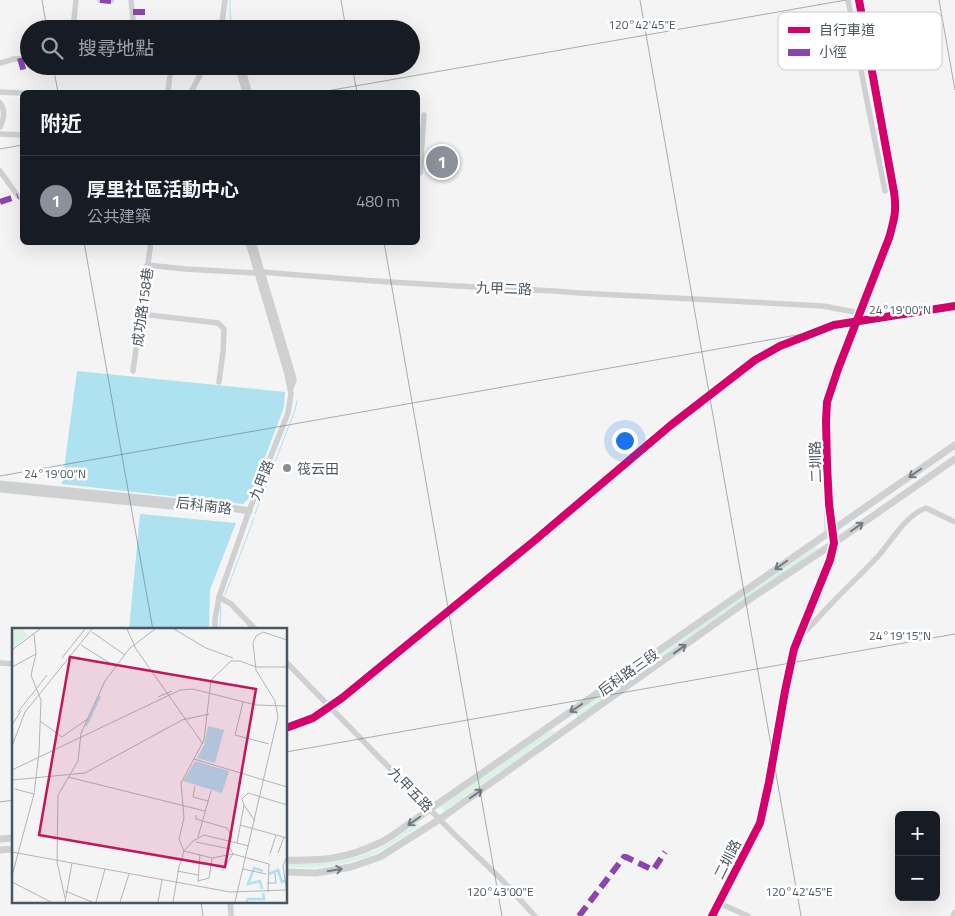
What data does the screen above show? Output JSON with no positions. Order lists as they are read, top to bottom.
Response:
{
  "streets": {
    "street": [
      "九甲二路",
      "成功路158巷",
      "二圳路",
      "九甲路",
      "后科南路",
      "后科路三段",
      "九甲五路"
    ]
  },
  "crossings": [
    ["九甲二路", "成功路158巷"],
    ["九甲二路", "二圳路"],
    ["九甲二路", "九甲路"],
    ["二圳路", "后科路三段"],
    ["九甲路", "后科南路"],
    ["后科路三段", "九甲五路"]
  ],
  "places": ["筏云田"],
  "legend": ["自行車道", "小徑"],
  "page": {
    "search": "搜尋地點",
    "heading": "附近",
    "pins": "1",
    "list": [
      {
        "mark": "1",
        "name": "厚里社區活動中心",
        "note": "公共建築",
        "value": "480 m"
      }
    ],
    "map_buttons": ["+", "−"]
  },
  "coordinates": [
    "120°42'45\"E",
    "24°19'00\"N",
    "24°19'15\"N",
    "120°43'00\"E"
  ]
}
